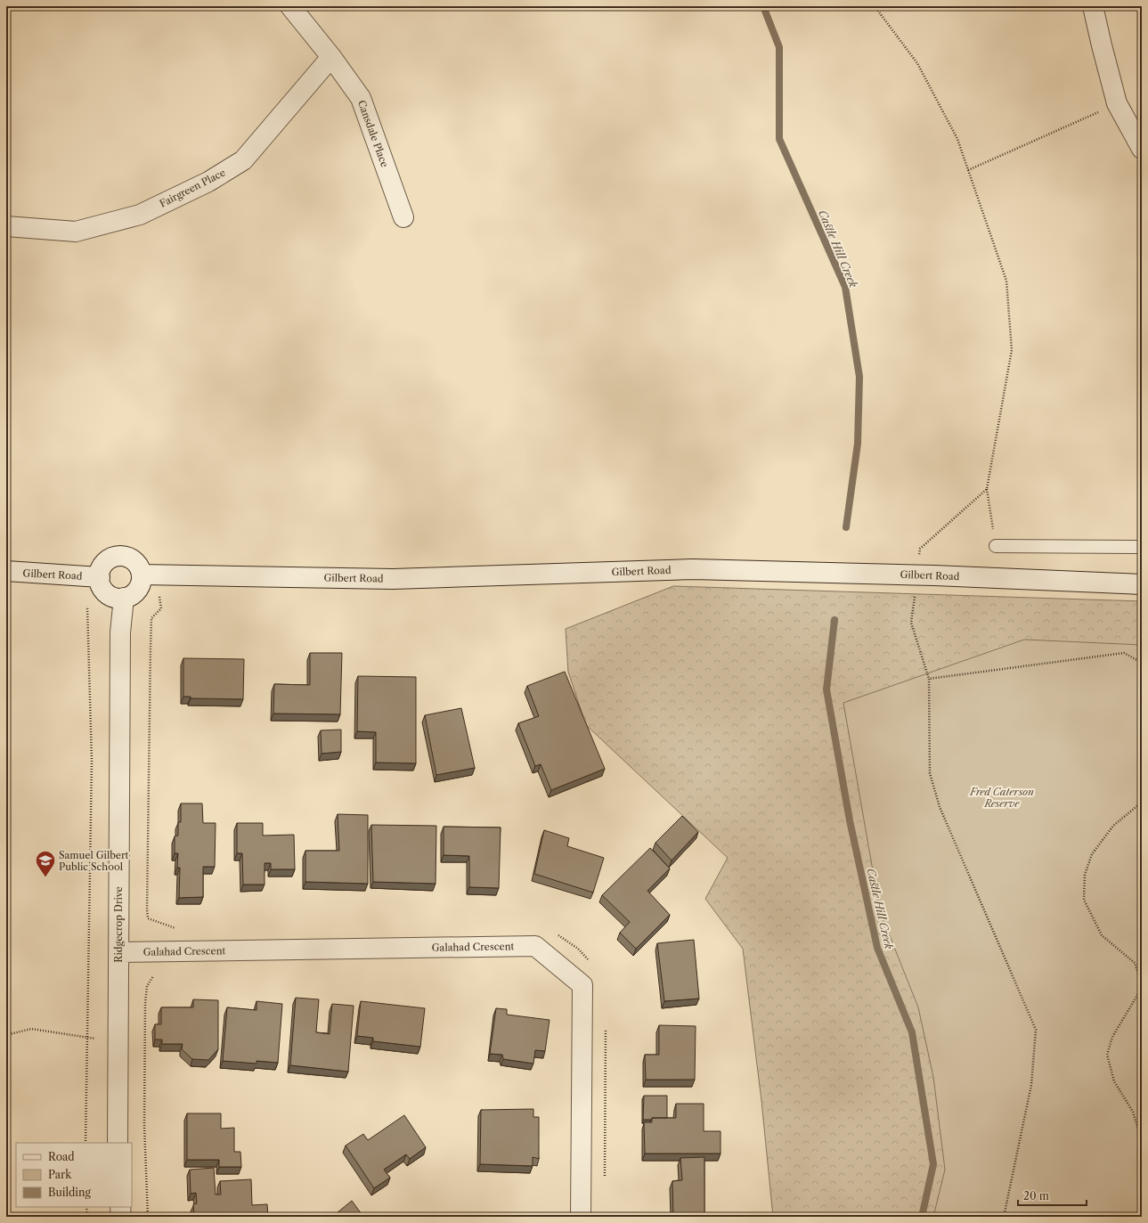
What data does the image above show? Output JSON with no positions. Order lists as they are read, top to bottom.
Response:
{
  "streets": {
    "street": [
      "Cansdale Place",
      "Fairgreen Place",
      "Gilbert Road",
      "Ridgecrop Drive",
      "Galahad Crescent"
    ]
  },
  "crossings": [
    ["Cansdale Place", "Fairgreen Place"],
    ["Gilbert Road", "Ridgecrop Drive"],
    ["Ridgecrop Drive", "Galahad Crescent"]
  ],
  "water": ["Castle Hill Creek"],
  "parks": ["Fred Caterson Reserve"],
  "places": {
    "school or university": ["Samuel Gilbert Public School"]
  },
  "legend": ["Road", "Park", "Building"],
  "scale_bar": "20 m"
}
